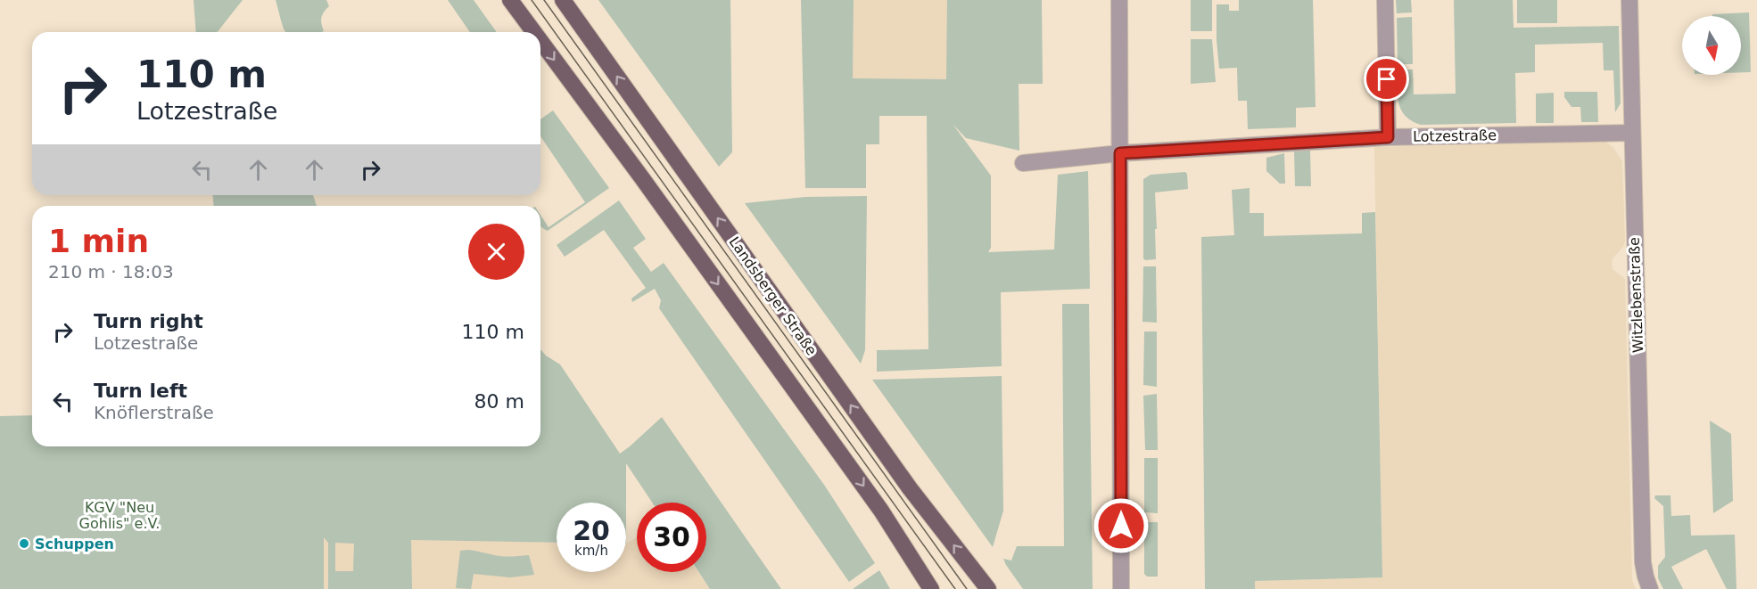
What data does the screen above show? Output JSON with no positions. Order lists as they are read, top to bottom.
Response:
{
  "streets": {
    "main road": ["Landsberger Straße"],
    "street": ["Lotzestraße", "Witzlebenstraße"]
  },
  "crossings": [
    ["Lotzestraße", "Witzlebenstraße"]
  ],
  "parks": ["KGV \"Neu Gohlis\" e.V."],
  "places": ["Schuppen"],
  "north": "bottom",
  "page": {
    "turn": ["110 m", "Lotzestraße"],
    "heading": ["1 min", "210 m · 18:03"],
    "list": [
      {
        "name": "Turn right",
        "note": "Lotzestraße",
        "value": "110 m"
      },
      {
        "name": "Turn left",
        "note": "Knöflerstraße",
        "value": "80 m"
      }
    ],
    "speed": "20 km/h",
    "limit": "30"
  }
}
